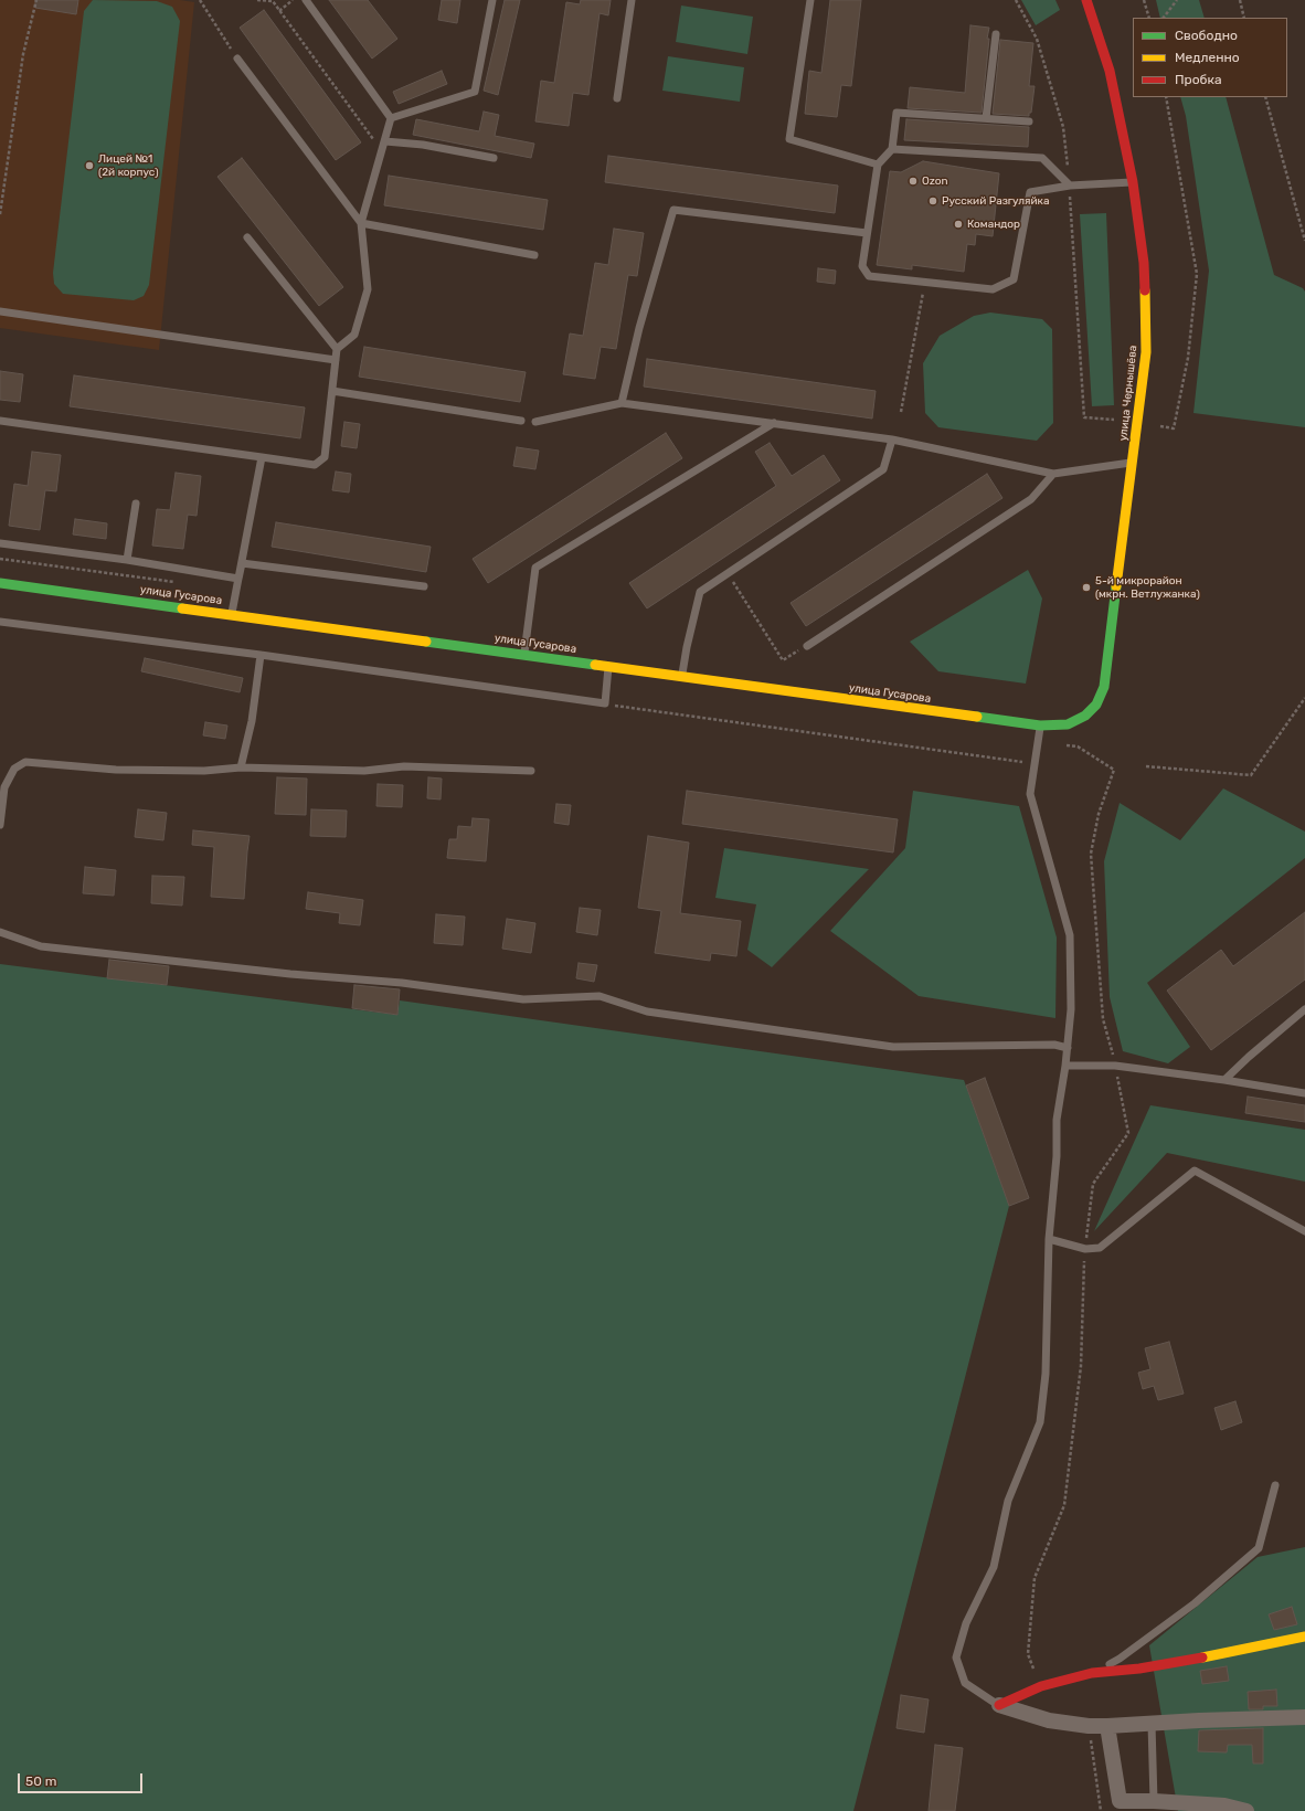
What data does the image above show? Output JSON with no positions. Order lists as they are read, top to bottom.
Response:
{
  "streets": {
    "street": ["улица Чернышёва", "улица Гусарова"]
  },
  "crossings": [
    ["улица Чернышёва", "улица Гусарова"]
  ],
  "places": [
    "Лицей №1 (2й корпус)",
    "Ozon",
    "Русский Разгуляйка",
    "Командор",
    "5-й микрорайон (мкрн. Ветлужанка)"
  ],
  "legend": ["Свободно", "Медленно", "Пробка"],
  "scale_bar": "50 m"
}
